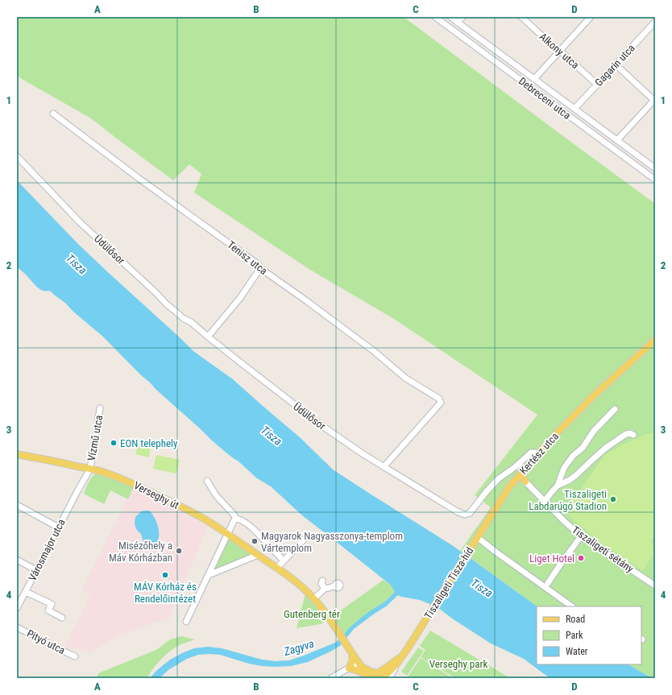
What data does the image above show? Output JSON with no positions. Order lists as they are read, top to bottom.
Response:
{
  "streets": {
    "main road": ["Kertész utca", "Verseghy út", "Tiszaligeti Tisza-híd"],
    "street": [
      "Alkony utca",
      "Gagarin utca",
      "Debreceni utca",
      "Üdülősor",
      "Tenisz utca",
      "Vízmű utca",
      "Tiszaligeti sétány",
      "Városmajor utca",
      "Pityó utca"
    ]
  },
  "crossings": [
    ["Alkony utca", "Gagarin utca"],
    ["Gagarin utca", "Debreceni utca"],
    ["Üdülősor", "Tenisz utca"],
    ["Üdülősor", "Kertész utca"],
    ["Vízmű utca", "Verseghy út"],
    ["Vízmű utca", "Városmajor utca"],
    ["Kertész utca", "Tiszaligeti Tisza-híd"],
    ["Verseghy út", "Városmajor utca"]
  ],
  "water": ["Tisza", "Zagyva"],
  "parks": ["Gutenberg tér", "Verseghy park"],
  "places": [
    "EON telephely",
    "Tiszaligeti Labdarúgó Stadion",
    "Magyarok Nagyasszonya-templom Vártemplom",
    "Misézőhely a Máv Kórházban",
    "Liget Hotel",
    "MÁV Kórház és Rendelőintézet"
  ],
  "legend": ["Road", "Park", "Water"],
  "grid": {
    "columns": [
      "A",
      "B",
      "C",
      "D"
    ],
    "rows": [
      "1",
      "2",
      "3",
      "4"
    ]
  }
}
